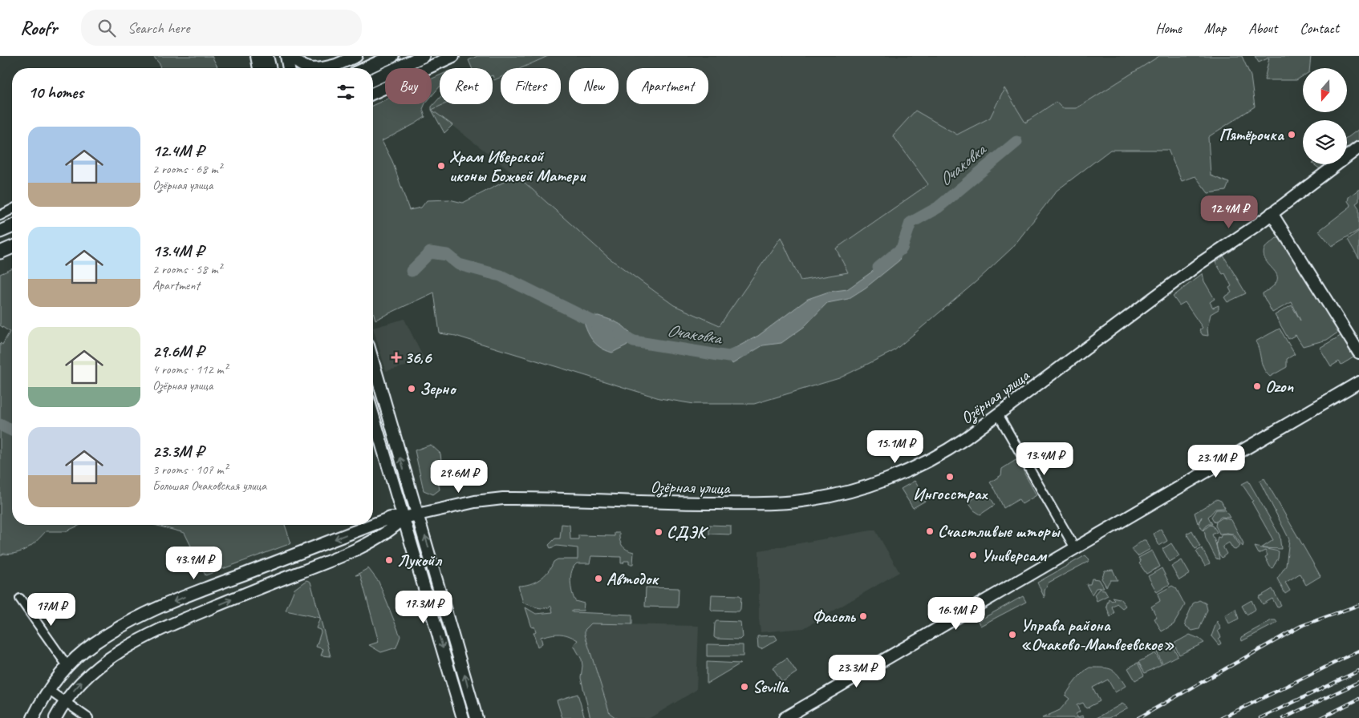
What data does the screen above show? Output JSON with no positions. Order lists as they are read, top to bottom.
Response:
{
  "streets": {
    "street": ["Озёрная улица"]
  },
  "water": ["Очаковка"],
  "places": {
    "other": [
      "Пятёрочка",
      "Храм Иверской иконы Божьей Матери",
      "Ozon",
      "Зерно",
      "Ингосстрах",
      "Счастливые шторы",
      "СДЭК",
      "Универсам",
      "Лукойл",
      "Автодок",
      "Фасоль",
      "Управа района «Очаково-Матвеевское»",
      "Sevilla"
    ],
    "health": ["36,6"]
  },
  "north": "bottom",
  "page": {
    "header": "Roofr",
    "search": "Search here",
    "nav": [
      "Home",
      "Map",
      "About",
      "Contact"
    ],
    "chip": [
      "Buy",
      "Rent",
      "Filters",
      "New",
      "Apartment"
    ],
    "heading": "10 homes",
    "list": [
      {
        "name": "12.4M ₽",
        "note": "2 rooms · 68 m² · Озёрная улица"
      },
      {
        "name": "13.4M ₽",
        "note": "2 rooms · 58 m² · Apartment"
      },
      {
        "name": "29.6M ₽",
        "note": "4 rooms · 112 m² · Озёрная улица"
      },
      {
        "name": "23.3M ₽",
        "note": "3 rooms · 107 m² · Большая Очаковская улица"
      }
    ],
    "price": [
      "12.4M ₽",
      "15.1M ₽",
      "13.4M ₽",
      "23.1M ₽",
      "29.6M ₽",
      "43.9M ₽",
      "17.3M ₽",
      "17M ₽",
      "16.9M ₽",
      "23.3M ₽"
    ]
  }
}
